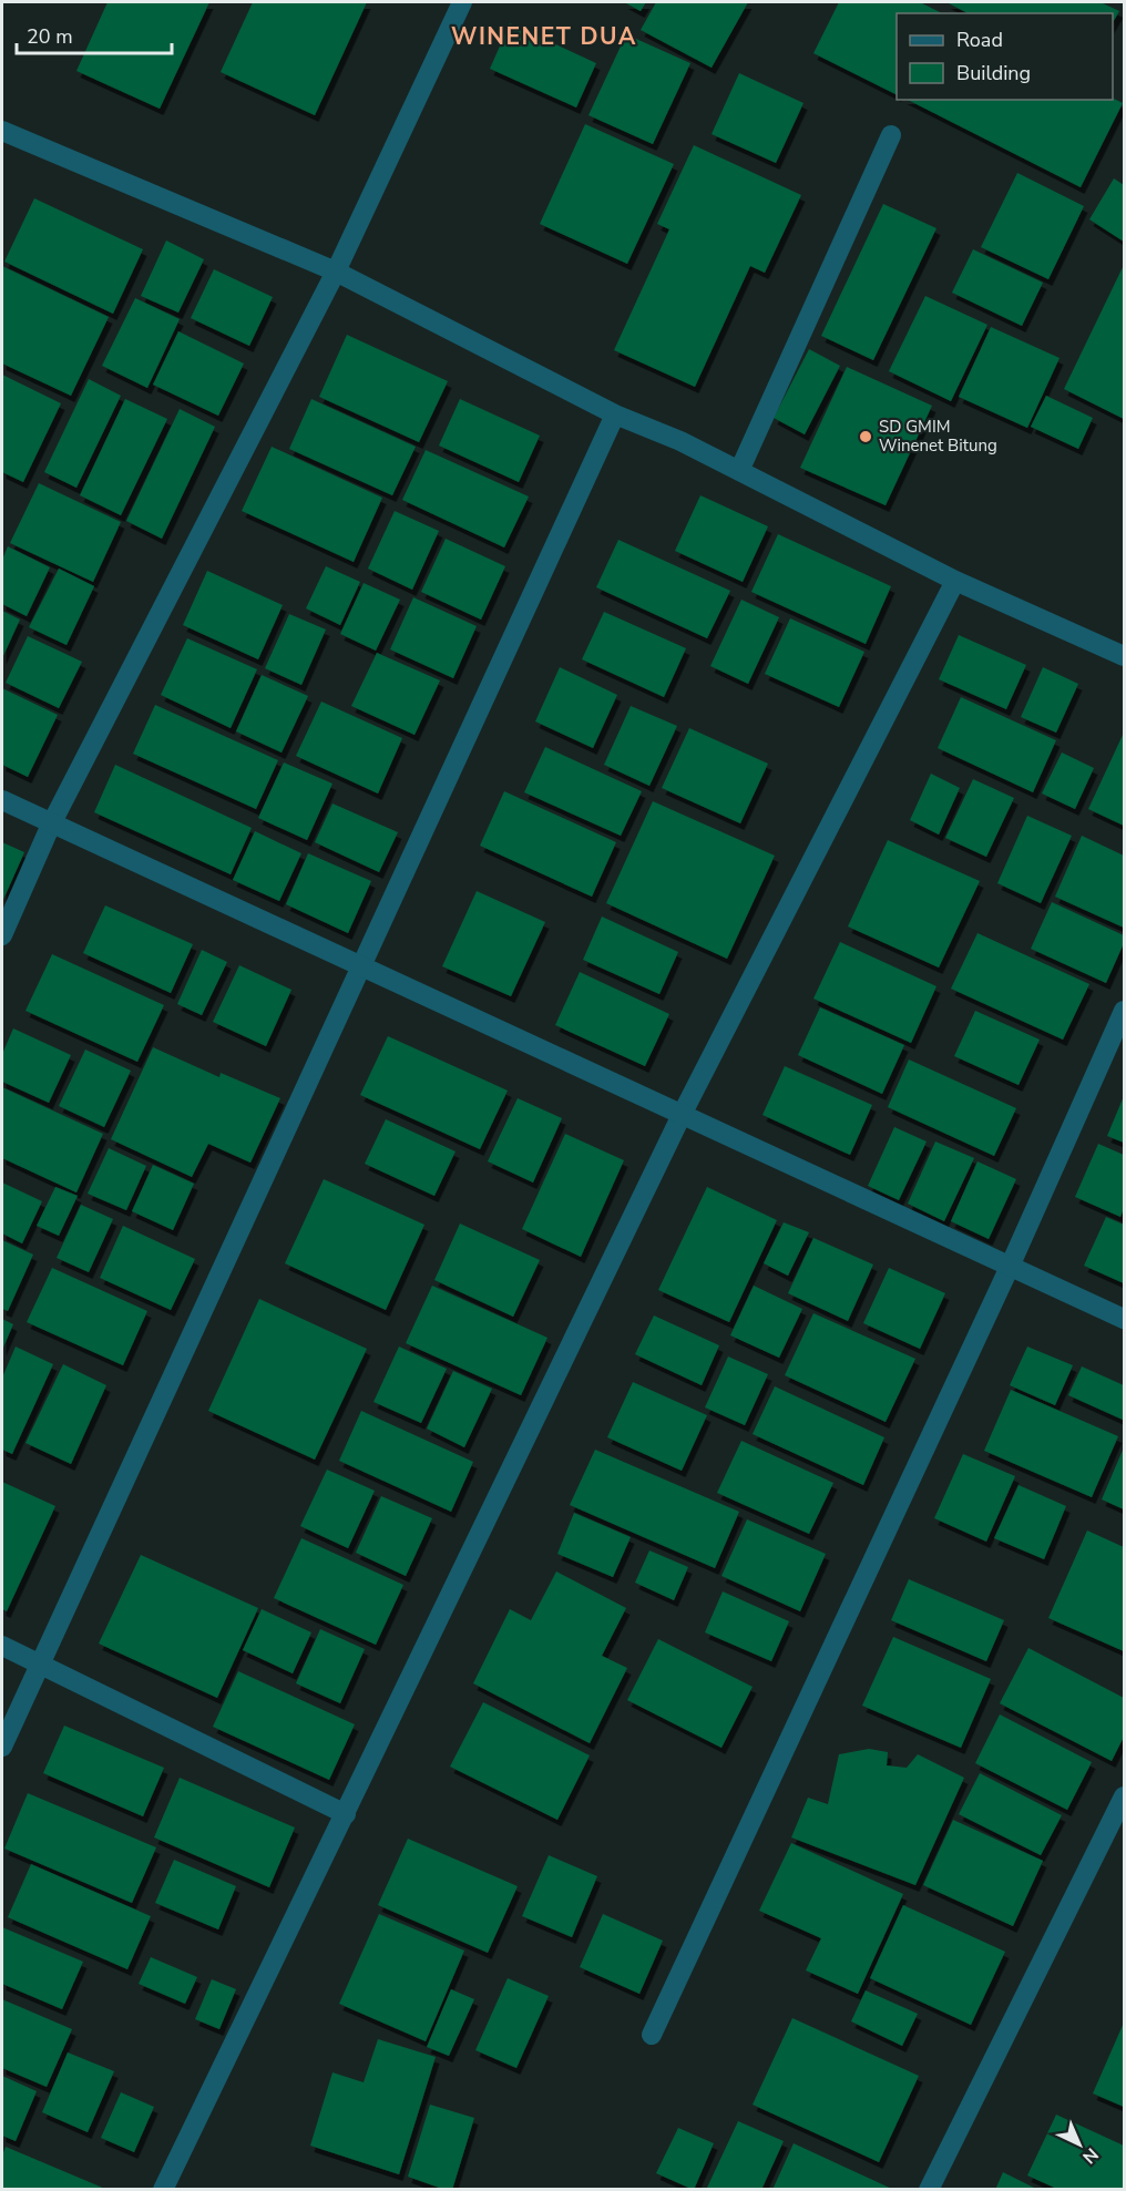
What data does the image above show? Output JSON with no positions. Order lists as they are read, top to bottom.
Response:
{
  "districts": ["WINENET DUA"],
  "places": ["SD GMIM Winenet Bitung"],
  "legend": ["Road", "Building"],
  "scale_bar": "20 m",
  "north": "bottom right"
}
